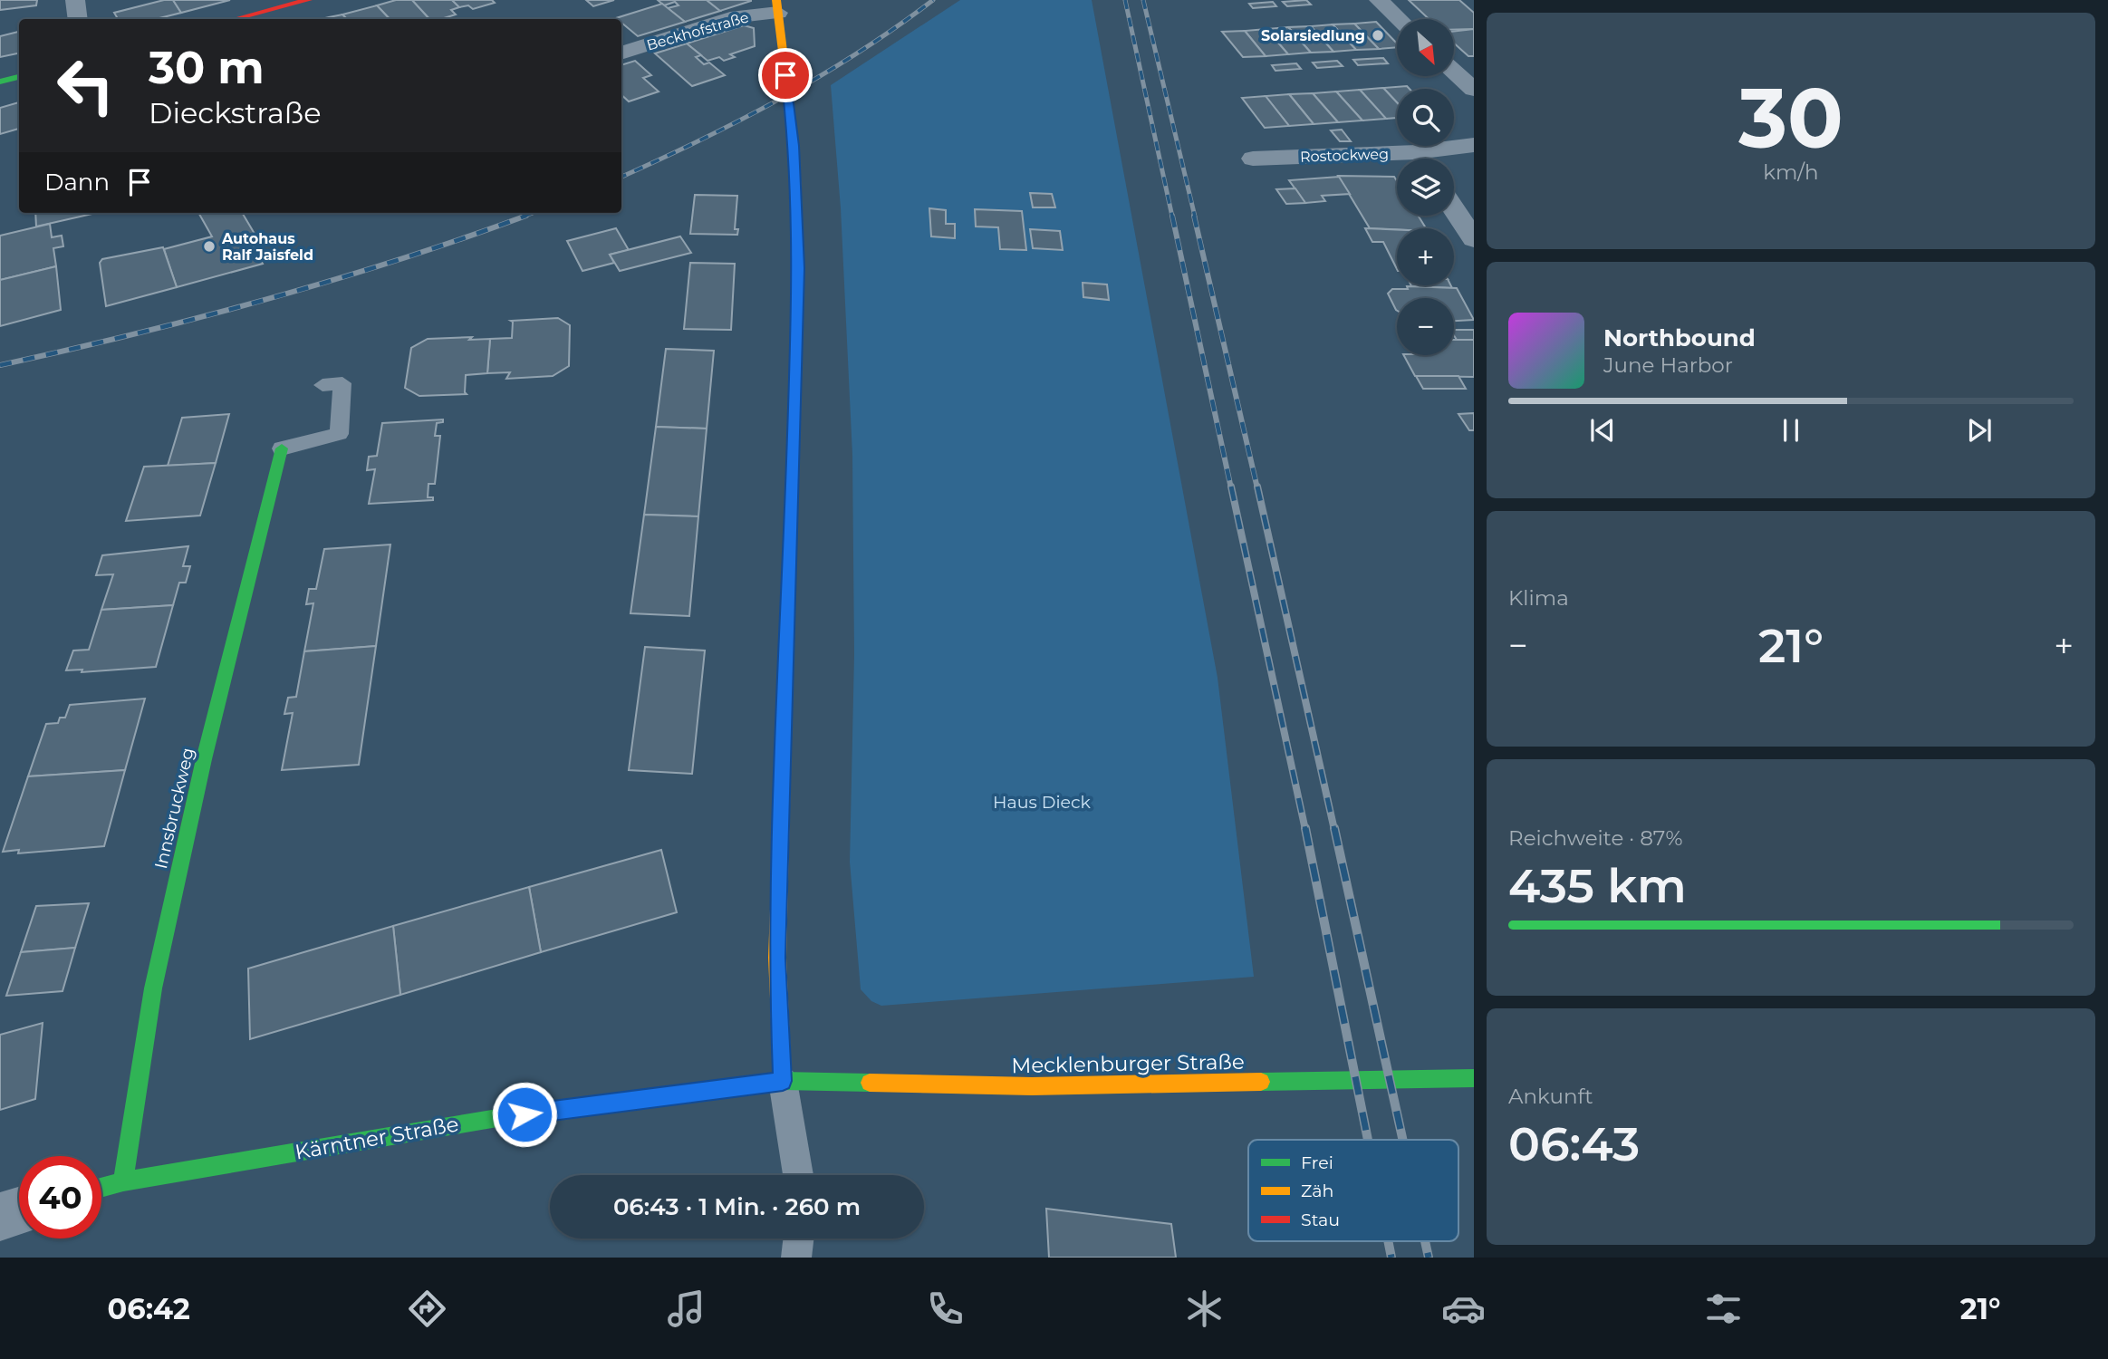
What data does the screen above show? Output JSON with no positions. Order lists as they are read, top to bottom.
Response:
{
  "streets": {
    "street": [
      "Beckhofstraße",
      "Rostockweg",
      "Innsbruckweg",
      "Mecklenburger Straße",
      "Kärntner Straße"
    ]
  },
  "crossings": [
    ["Innsbruckweg", "Kärntner Straße"],
    ["Mecklenburger Straße", "Kärntner Straße"]
  ],
  "parks": ["Haus Dieck"],
  "places": ["Solarsiedlung", "Autohaus Ralf Jaisfeld"],
  "legend": ["Frei", "Zäh", "Stau"],
  "north": "bottom right",
  "page": {
    "tile": [
      ["30", "km/h"],
      "Klima",
      ["Reichweite · 87%", "435 km"],
      ["Ankunft", "06:43"]
    ],
    "map_buttons": ["+", "−"],
    "turn": ["30 m", "Dieckstraße"],
    "then": "Dann",
    "song": ["Northbound", "June Harbor"],
    "heat": ["−", "21°", "+"],
    "limit": "40",
    "trip": "06:43 · 1 Min. · 260 m",
    "tabs": ["06:42", "21°"]
  }
}
